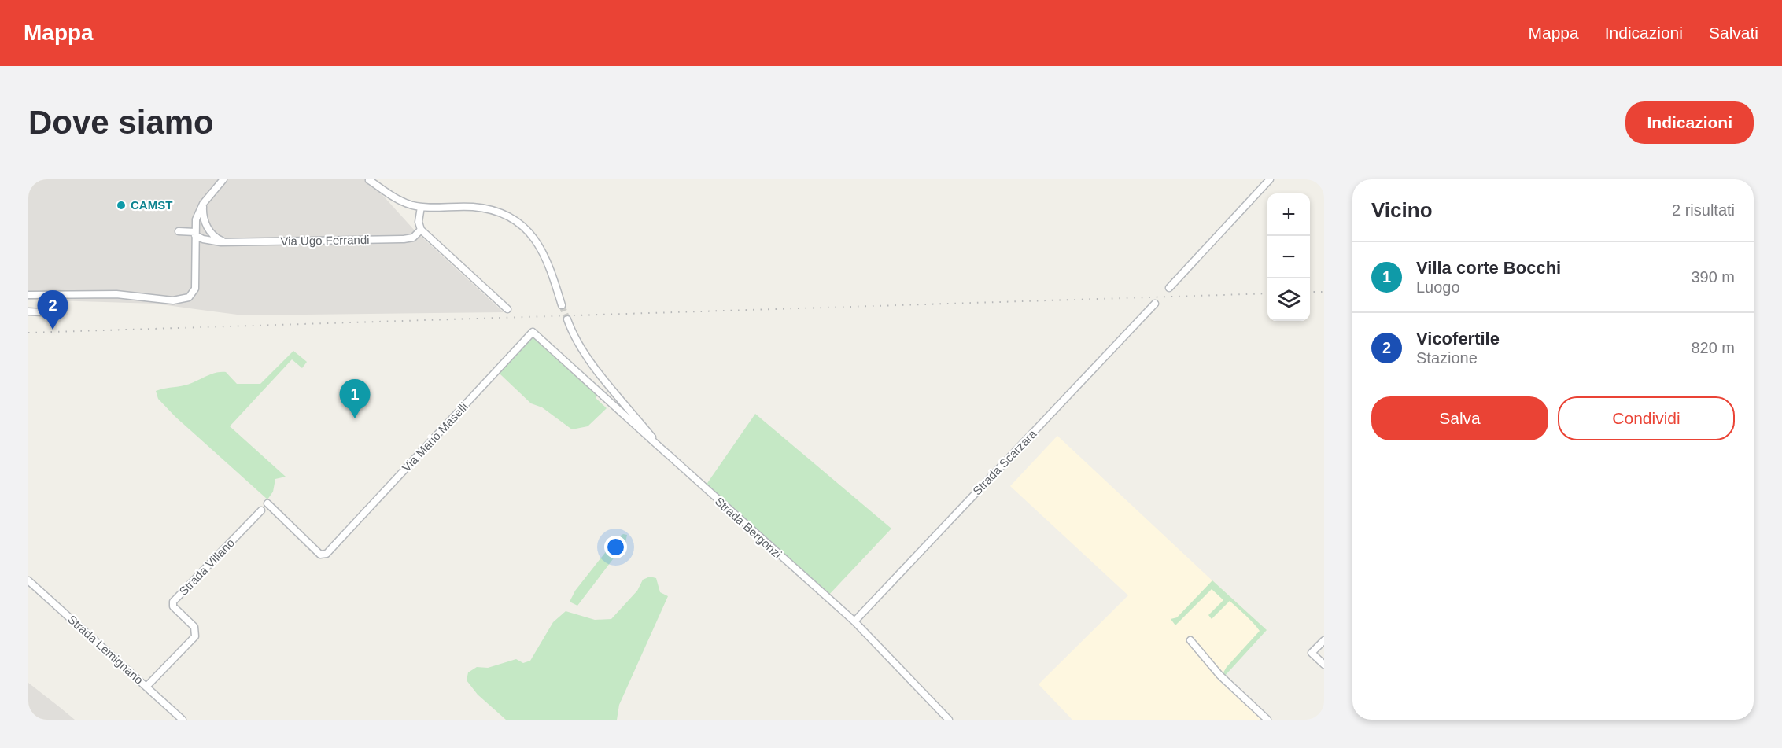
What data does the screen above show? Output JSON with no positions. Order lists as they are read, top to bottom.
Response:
{
  "streets": {
    "street": [
      "Via Ugo Ferrandi",
      "Via Mario Maselli",
      "Strada Scarzara",
      "Strada Bergonzi",
      "Strada Villano",
      "Strada Lemignano"
    ]
  },
  "crossings": [
    ["Via Mario Maselli", "Strada Bergonzi"],
    ["Strada Scarzara", "Strada Bergonzi"],
    ["Strada Villano", "Strada Lemignano"]
  ],
  "places": ["CAMST"],
  "page": {
    "header": "Mappa",
    "nav": ["Mappa", "Indicazioni", "Salvati"],
    "buttons": [
      "Indicazioni",
      ["Salva", "Condividi"]
    ],
    "title": "Dove siamo",
    "heading": ["Vicino", "2 risultati"],
    "map_buttons": ["+", "−"],
    "list": [
      {
        "mark": "1",
        "name": "Villa corte Bocchi",
        "note": "Luogo",
        "value": "390 m"
      },
      {
        "mark": "2",
        "name": "Vicofertile",
        "note": "Stazione",
        "value": "820 m"
      }
    ],
    "pins": ["2", "1"]
  }
}
